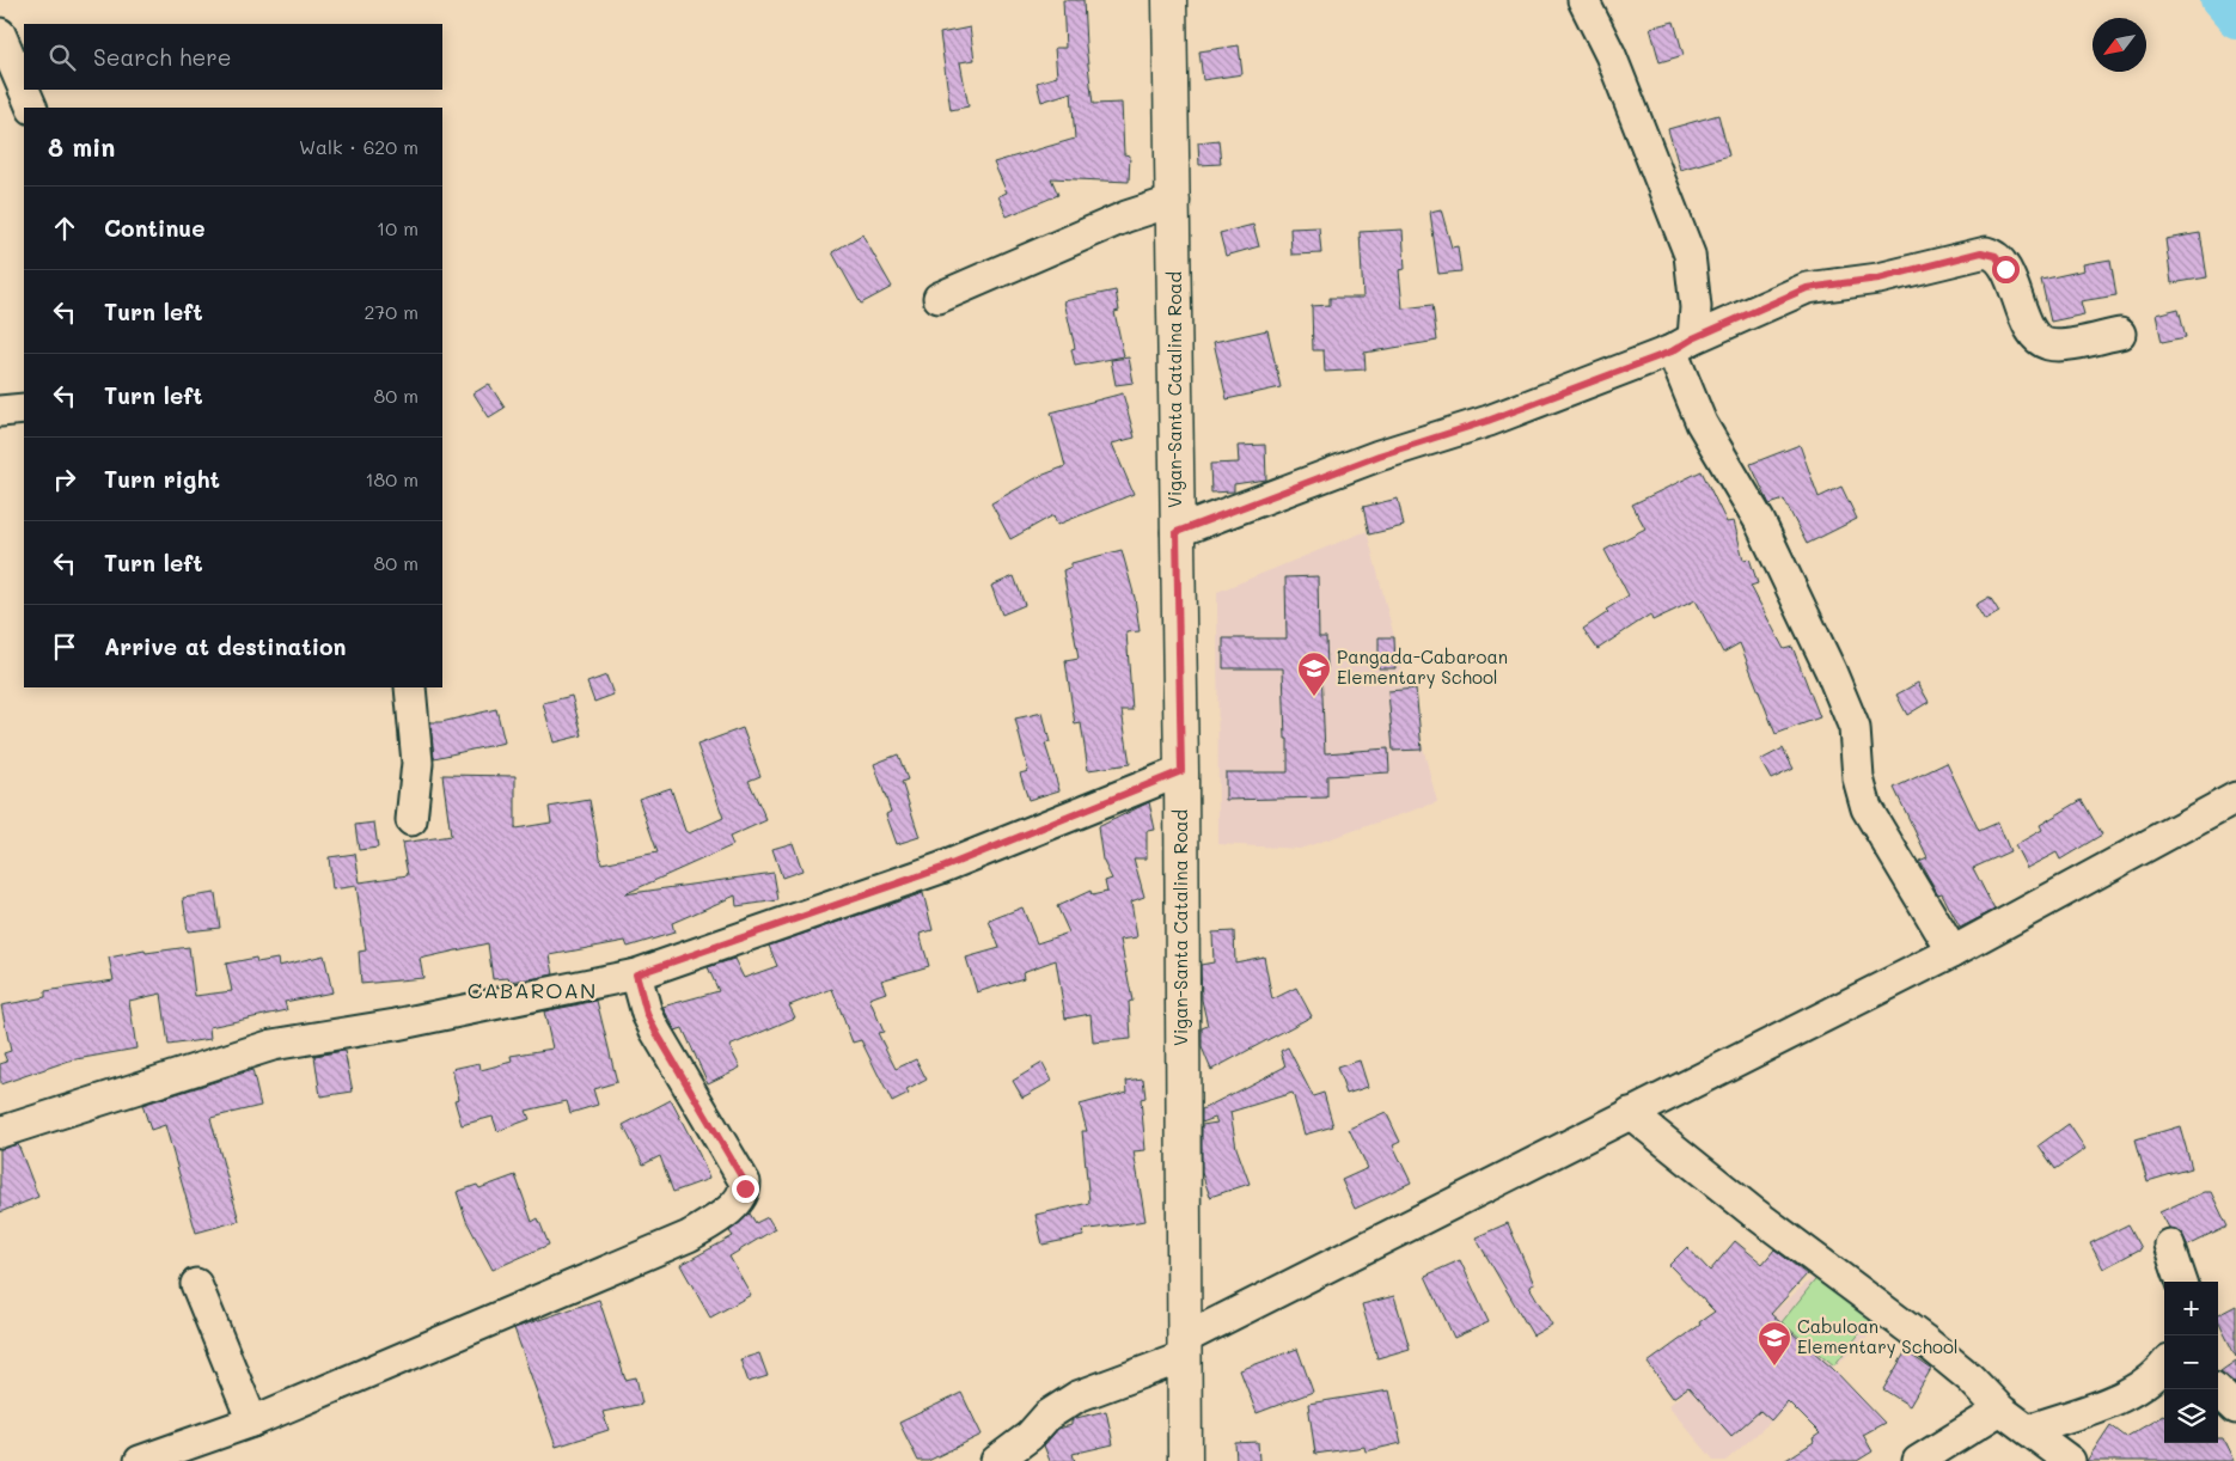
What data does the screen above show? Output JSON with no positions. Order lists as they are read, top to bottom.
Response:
{
  "streets": {
    "main road": ["Vigan-Santa Catalina Road"]
  },
  "districts": ["CABAROAN"],
  "places": {
    "school or university": ["Pangada-Cabaroan Elementary School", "Cabuloan Elementary School"]
  },
  "north": "bottom left",
  "page": {
    "search": "Search here",
    "heading": ["8 min", "Walk · 620 m"],
    "list": [
      ["Continue", "10 m"],
      ["Turn left", "270 m"],
      ["Turn left", "80 m"],
      ["Turn right", "180 m"],
      ["Turn left", "80 m"],
      "Arrive at destination"
    ],
    "map_buttons": ["+", "−"]
  }
}
